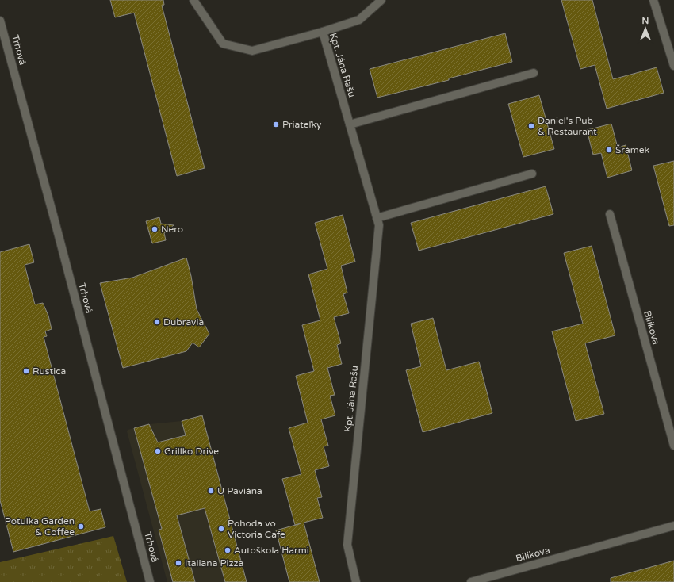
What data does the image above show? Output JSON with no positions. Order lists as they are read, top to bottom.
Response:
{
  "streets": {
    "street": ["Trhová", "Kpt. Jána Rašu", "Bilíkova"]
  },
  "places": [
    "Priateľky",
    "Daniel's Pub & Restaurant",
    "Šrámek",
    "Nero",
    "Dubravia",
    "Rustica",
    "Grillko Drive",
    "U Paviána",
    "Potulka Garden & Coffee",
    "Pohoda vo Victoria Cafe",
    "Autoškola Harmi",
    "Italiana Pizza"
  ],
  "north": "top"
}
